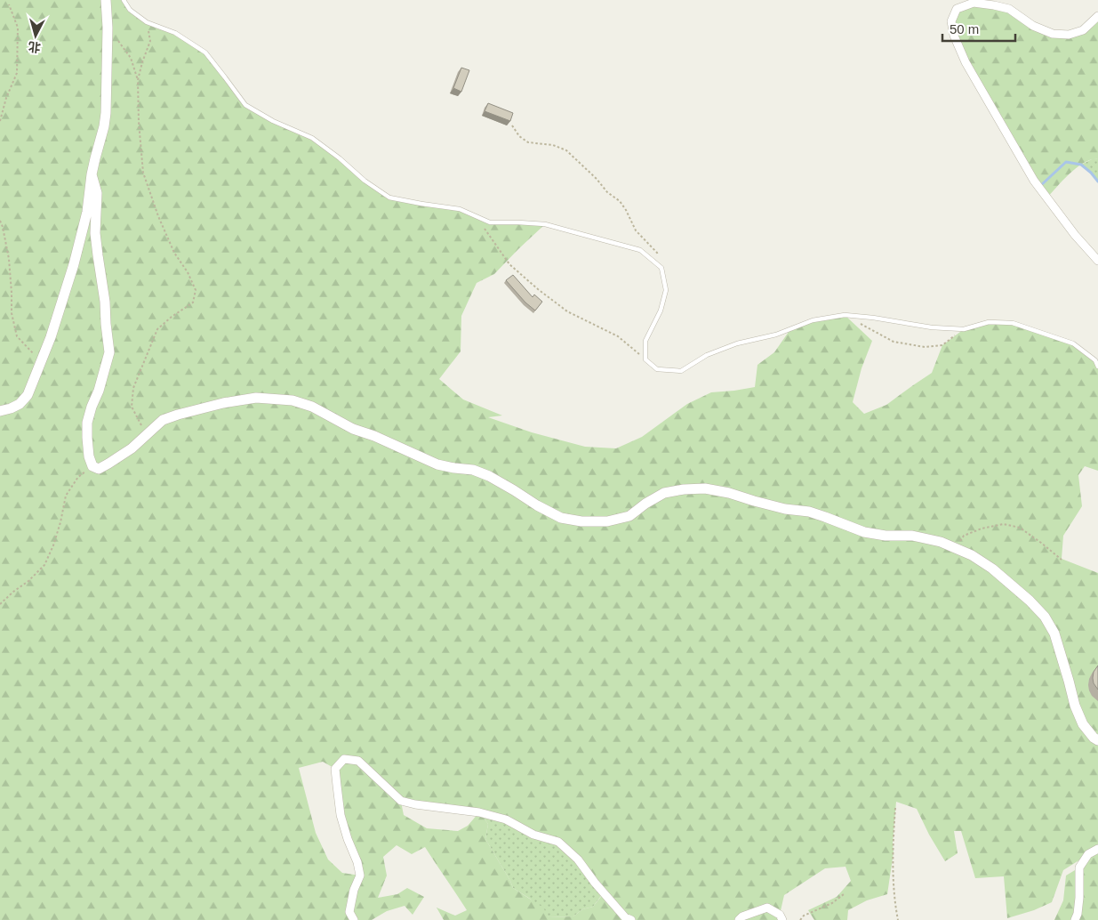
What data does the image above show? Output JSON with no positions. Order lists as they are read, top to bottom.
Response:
{
  "scale_bar": "50 m",
  "north": "bottom"
}
